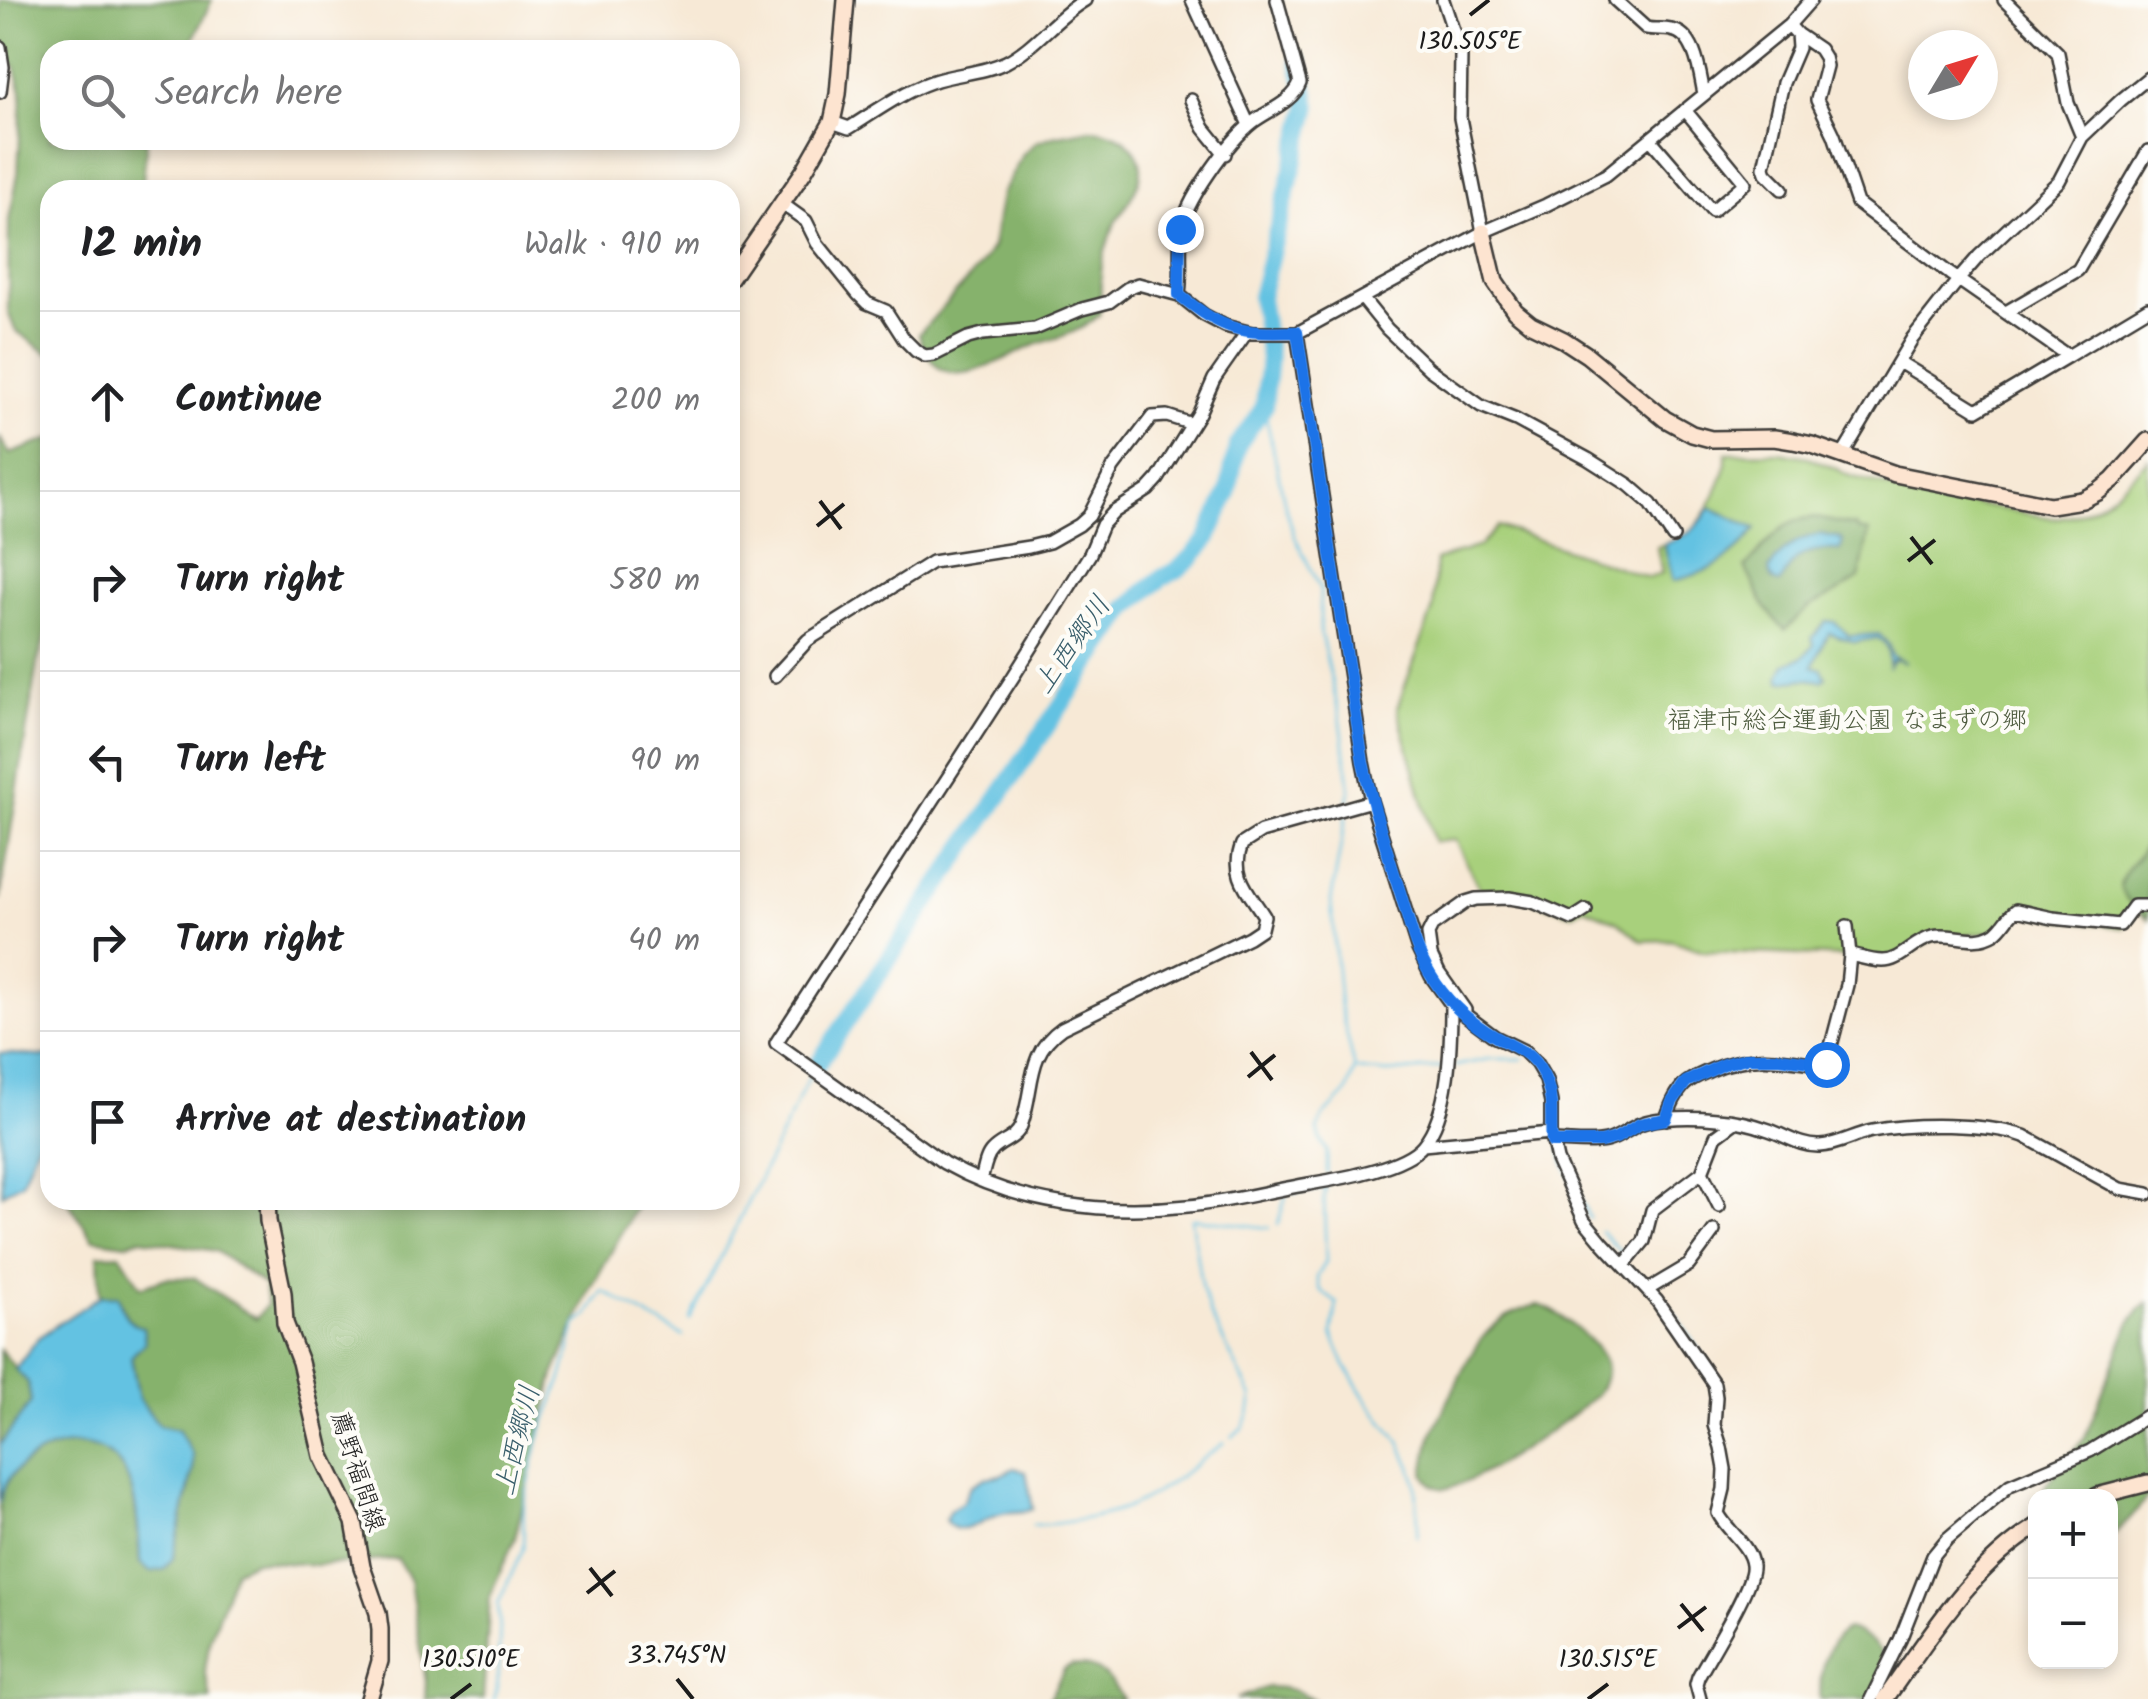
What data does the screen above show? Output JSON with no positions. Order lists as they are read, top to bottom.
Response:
{
  "streets": {
    "main road": ["薦野福間線"]
  },
  "water": ["上西郷川"],
  "parks": ["福津市総合運動公園 なまずの郷"],
  "north": "top right",
  "page": {
    "search": "Search here",
    "heading": ["12 min", "Walk · 910 m"],
    "list": [
      ["Continue", "200 m"],
      ["Turn right", "580 m"],
      ["Turn left", "90 m"],
      ["Turn right", "40 m"],
      "Arrive at destination"
    ],
    "map_buttons": ["+", "−"]
  },
  "coordinates": [
    "130.505°E",
    "33.745°N",
    "130.510°E",
    "130.515°E"
  ]
}
